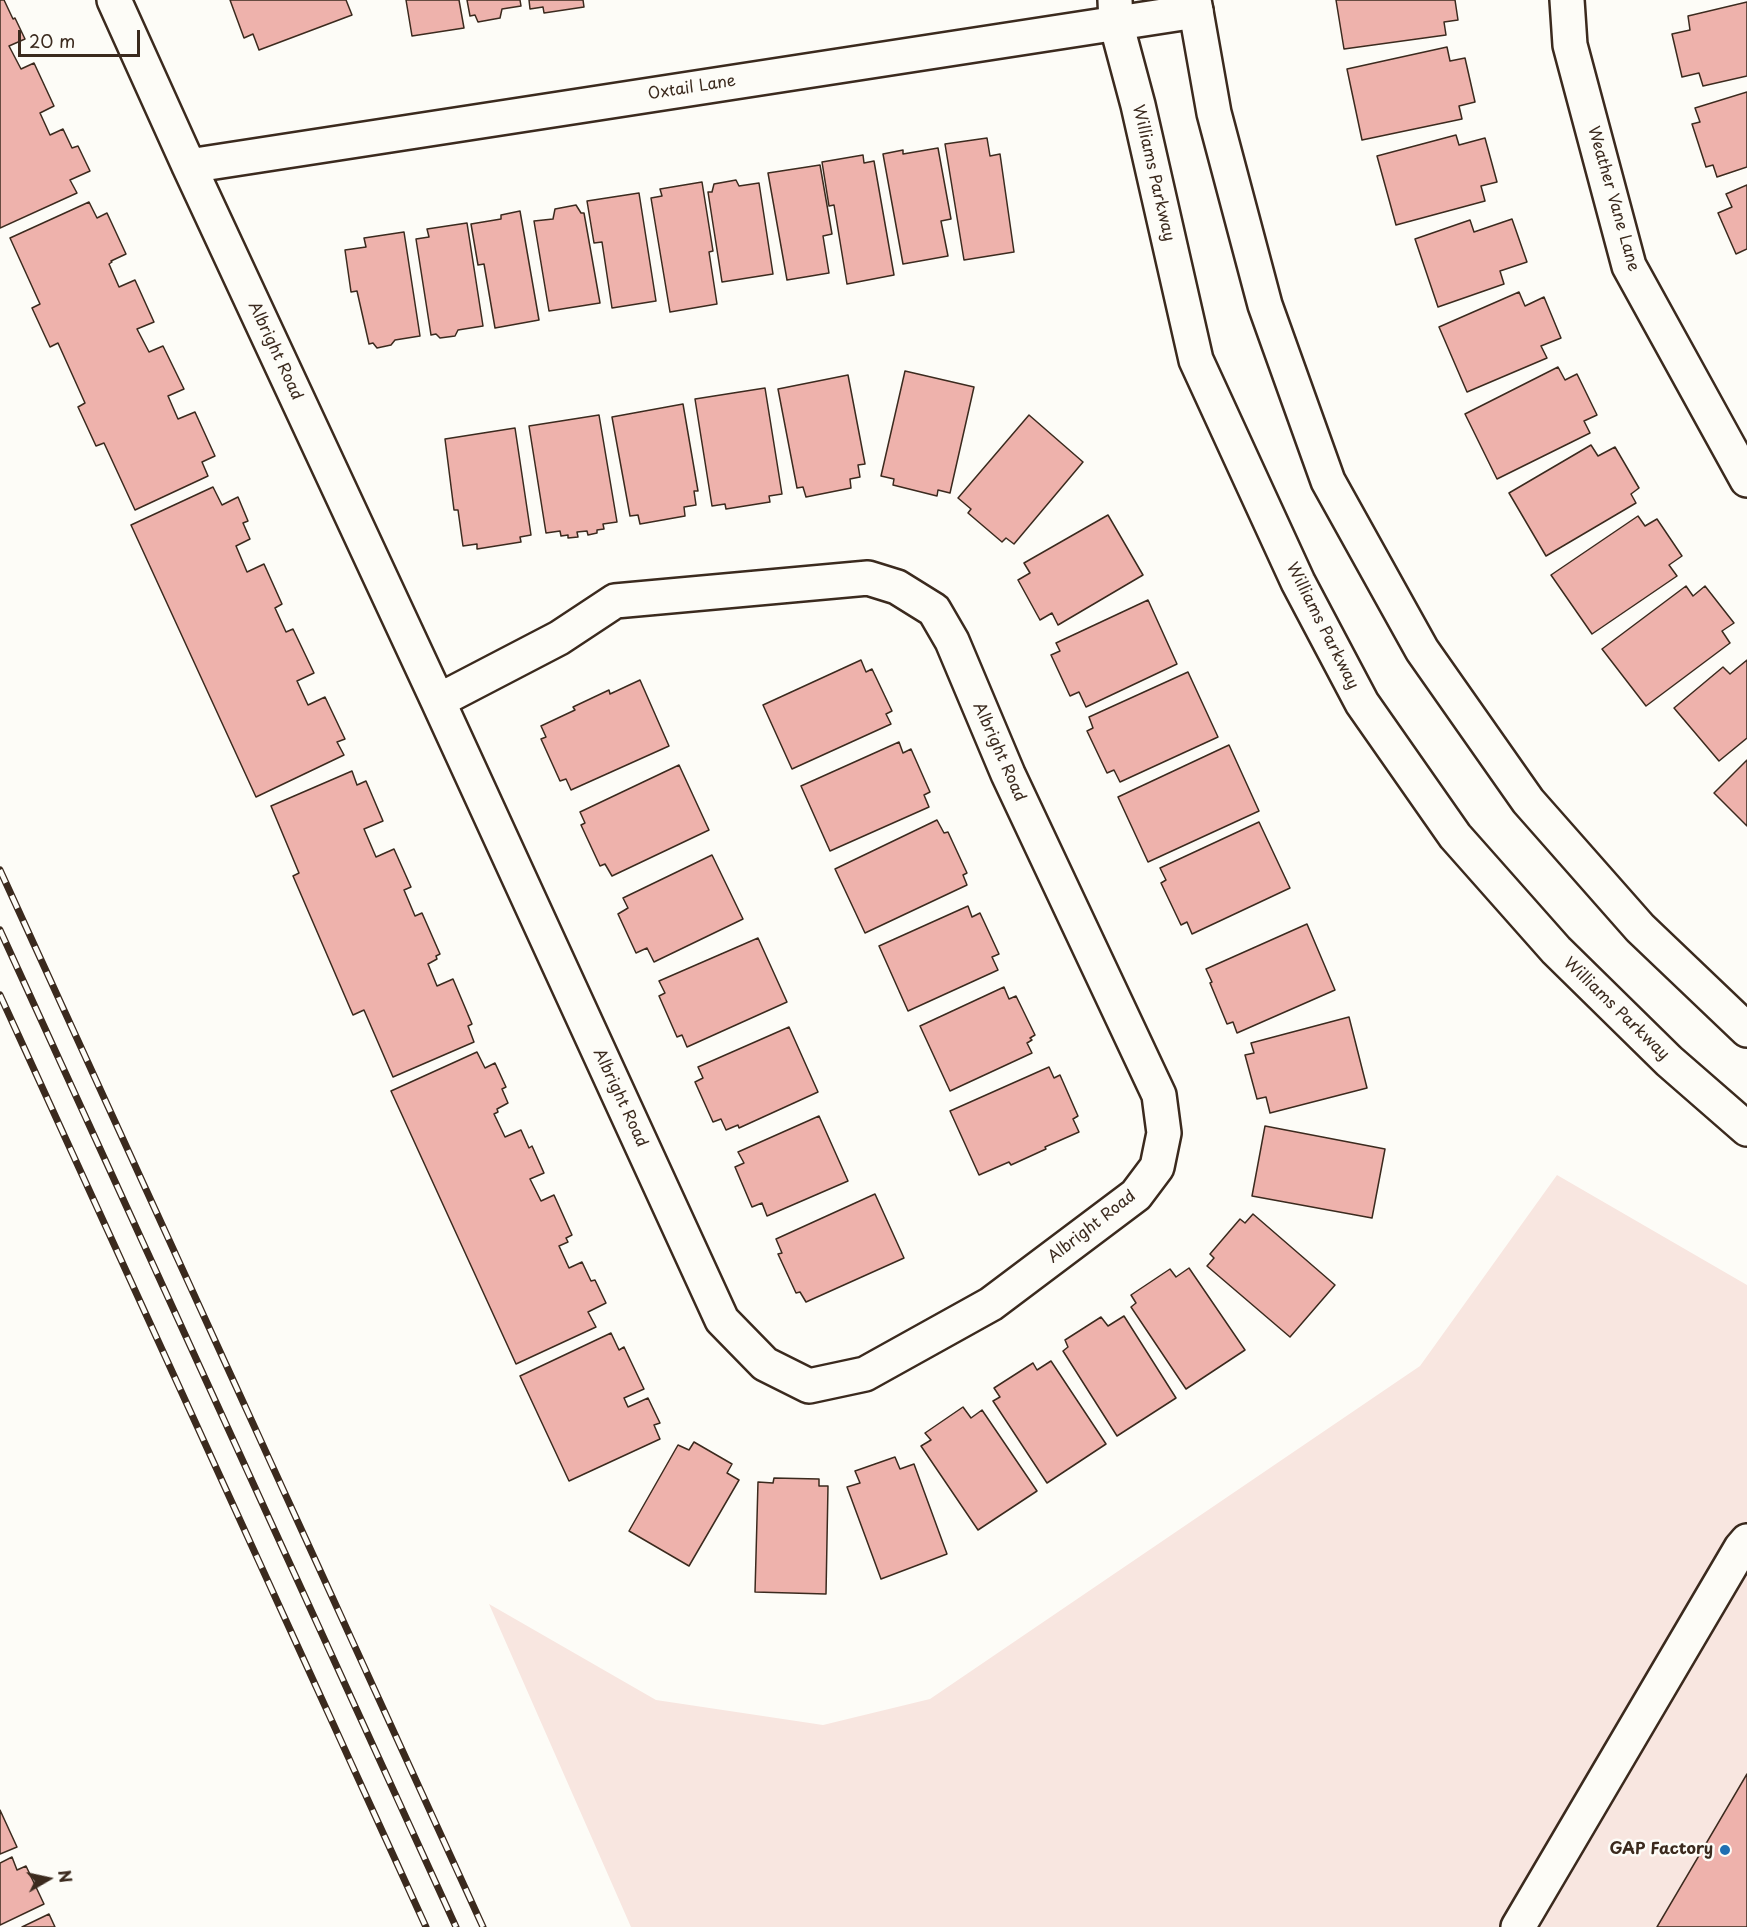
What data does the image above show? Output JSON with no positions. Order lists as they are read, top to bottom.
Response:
{
  "streets": {
    "street": [
      "Oxtail Lane",
      "Williams Parkway",
      "Weather Vane Lane",
      "Albright Road"
    ]
  },
  "crossings": [
    ["Oxtail Lane", "Williams Parkway"],
    ["Oxtail Lane", "Albright Road"]
  ],
  "places": ["GAP Factory"],
  "scale_bar": "20 m",
  "north": "right"
}
